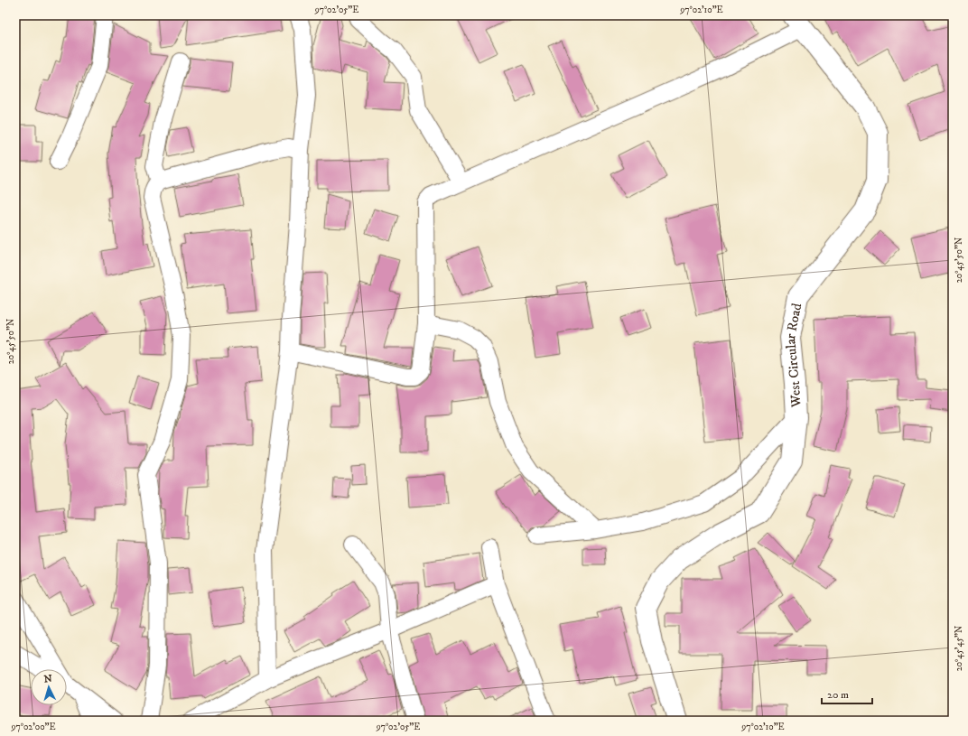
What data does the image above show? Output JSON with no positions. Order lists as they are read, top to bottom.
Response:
{
  "streets": {
    "street": ["West Circular Road"]
  },
  "scale_bar": "20 m",
  "north": "top",
  "coordinates": [
    "97°02'05\"E",
    "97°02'10\"E",
    "20°45'50\"N",
    "20°45'45\"N",
    "97°02'00\"E"
  ]
}
